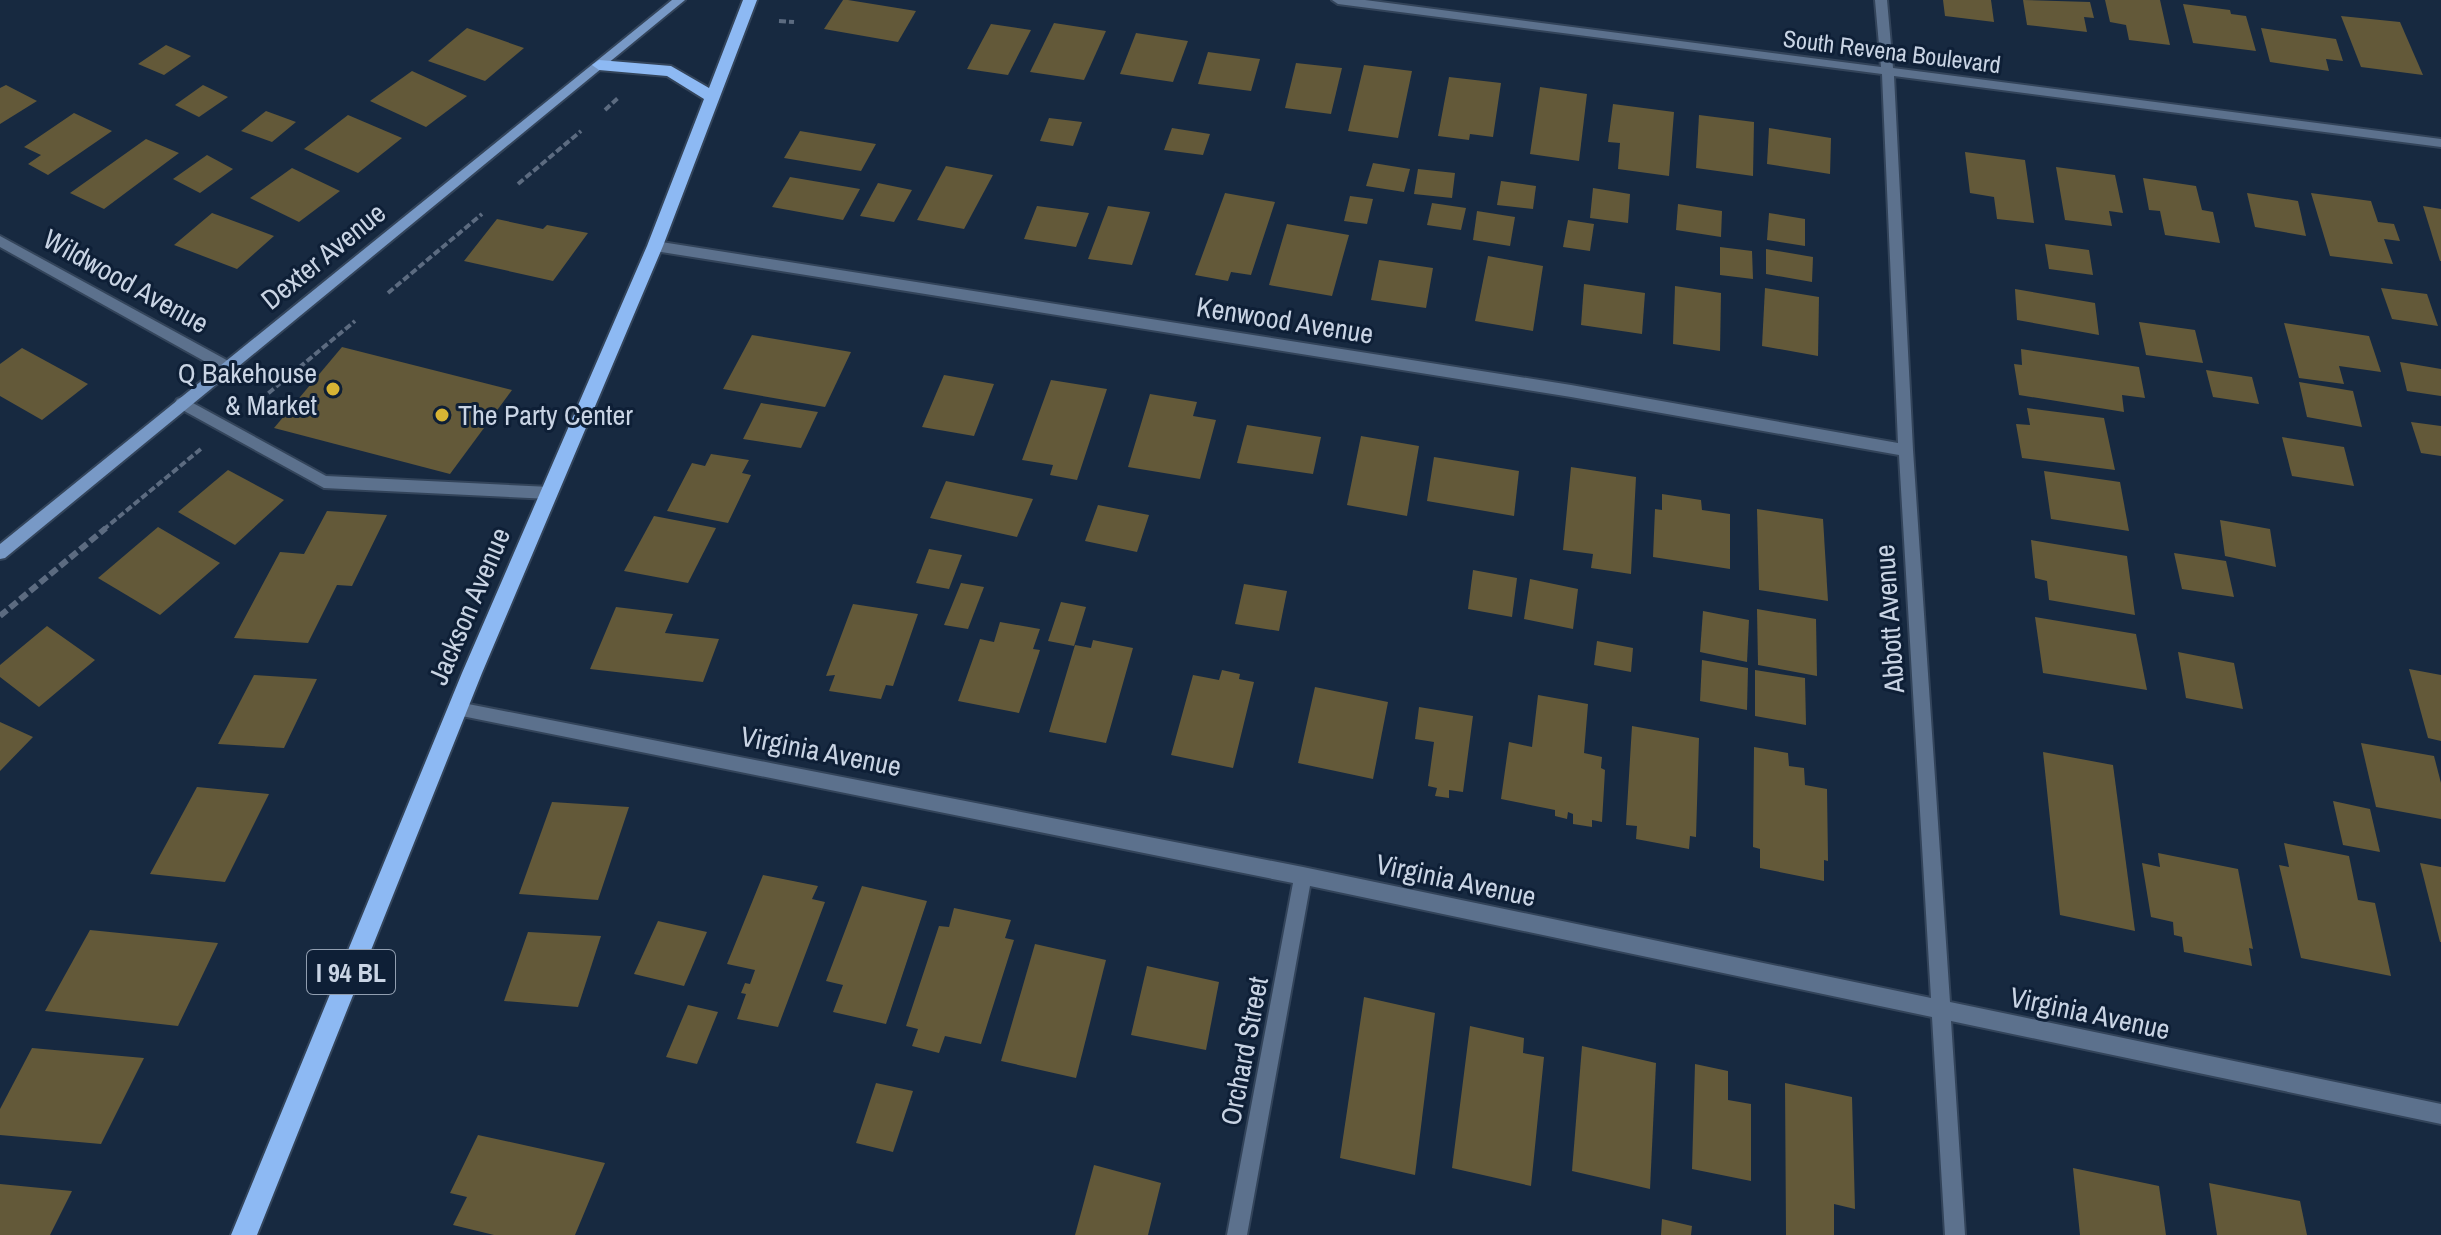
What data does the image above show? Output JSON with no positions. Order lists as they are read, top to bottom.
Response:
{
  "streets": {
    "main road": ["Dexter Avenue", "Jackson Avenue", "I 94 BL"],
    "street": [
      "South Revena Boulevard",
      "Wildwood Avenue",
      "Kenwood Avenue",
      "Abbott Avenue",
      "Virginia Avenue",
      "Orchard Street"
    ]
  },
  "crossings": [
    ["South Revena Boulevard", "Abbott Avenue"],
    ["Dexter Avenue", "Wildwood Avenue"],
    ["Kenwood Avenue", "Jackson Avenue"],
    ["Kenwood Avenue", "Abbott Avenue"],
    ["Jackson Avenue", "Virginia Avenue"],
    ["Abbott Avenue", "Virginia Avenue"],
    ["Virginia Avenue", "Orchard Street"]
  ],
  "places": ["Q Bakehouse & Market", "The Party Center"]
}
